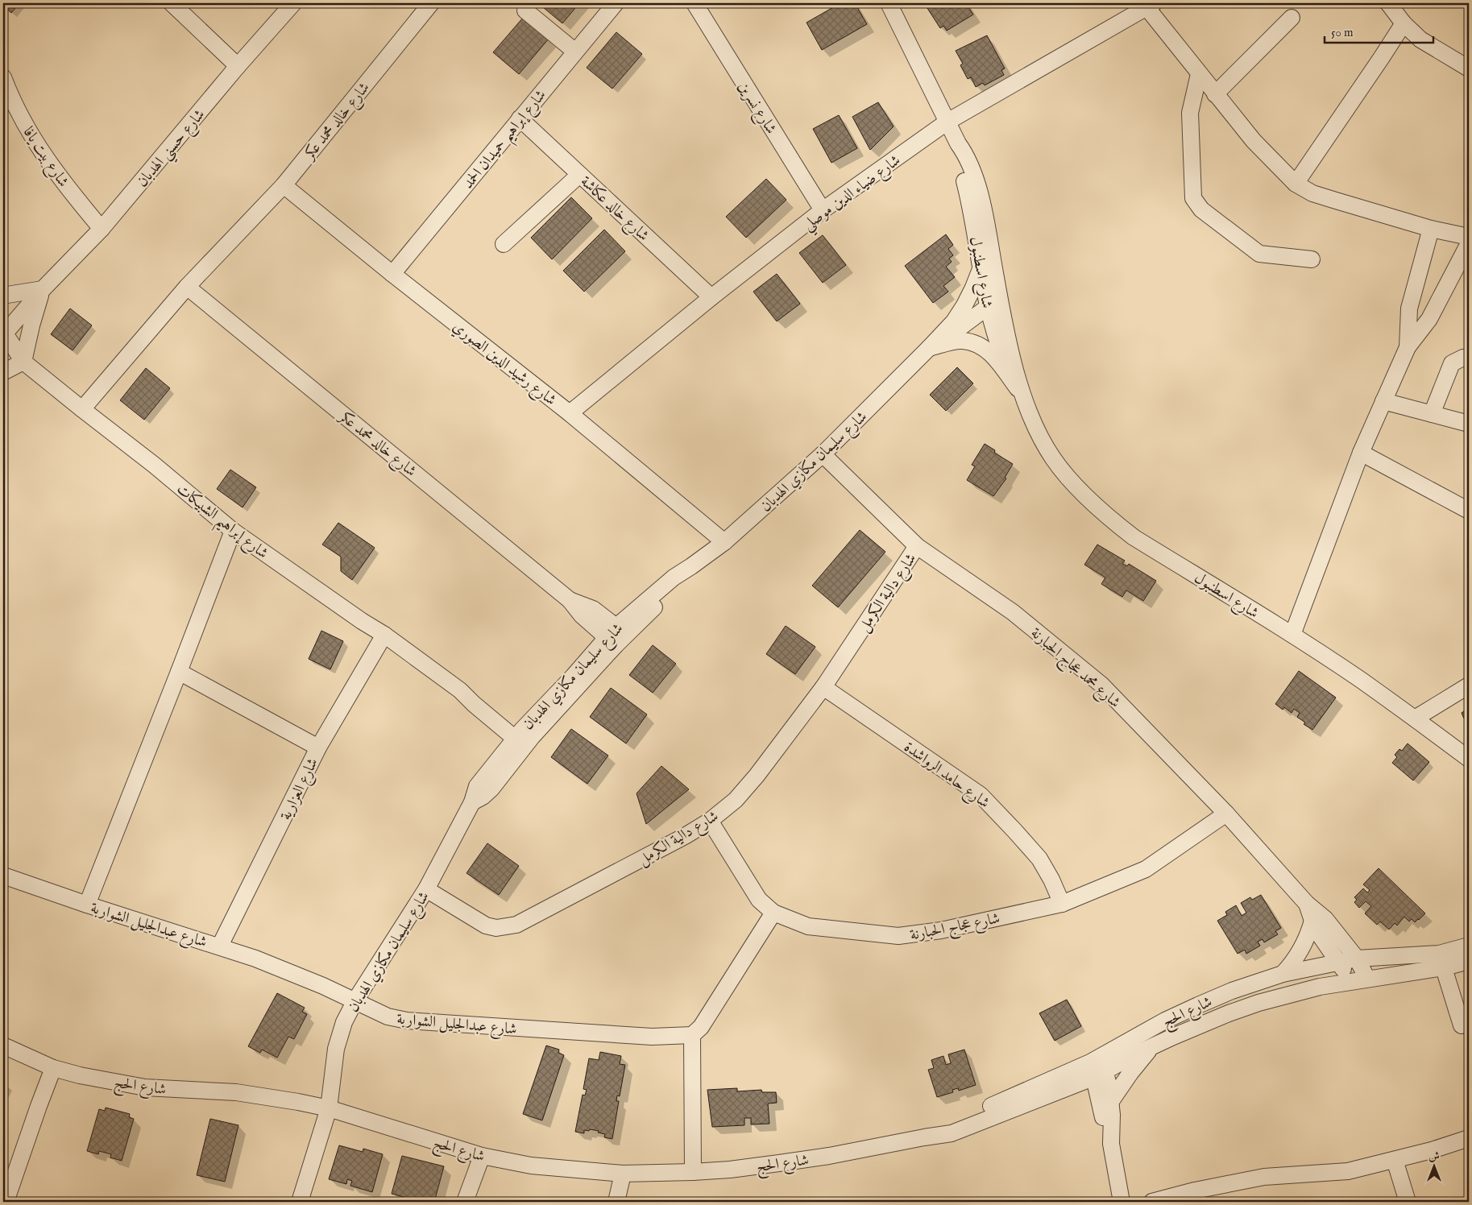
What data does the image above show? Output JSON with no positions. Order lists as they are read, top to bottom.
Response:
{
  "streets": {
    "street": [
      "شارع نسرين",
      "شارع خالد محمد عكر",
      "شارع إبراهيم حميدان الحمد",
      "شارع حسني الهدبان",
      "شارع بيت يافا",
      "شارع ضياء الدين موصلي",
      "شارع خالد عكاشة",
      "شارع اسطنبول",
      "شارع رشيد الدين الصوري",
      "شارع سليمان مكازي الهدبان",
      "شارع إبراهيم الشبيكات",
      "شارع دالية الكرمل",
      "شارع محمد عجاج الحبارنة",
      "شارع حامد الرواشدة",
      "شارع العزارية",
      "شارع عبدالجليل الشواربة",
      "شارع عجاج الحبارنة",
      "شارع الحج"
    ]
  },
  "crossings": [
    ["شارع نسرين", "شارع ضياء الدين موصلي"],
    ["شارع خالد محمد عكر", "شارع رشيد الدين الصوري"],
    ["شارع خالد محمد عكر", "شارع سليمان مكازي الهدبان"],
    ["شارع خالد محمد عكر", "شارع إبراهيم الشبيكات"],
    ["شارع إبراهيم حميدان الحمد", "شارع خالد عكاشة"],
    ["شارع إبراهيم حميدان الحمد", "شارع رشيد الدين الصوري"],
    ["شارع حسني الهدبان", "شارع بيت يافا"],
    ["شارع حسني الهدبان", "شارع إبراهيم الشبيكات"],
    ["شارع ضياء الدين موصلي", "شارع خالد عكاشة"],
    ["شارع ضياء الدين موصلي", "شارع اسطنبول"],
    ["شارع ضياء الدين موصلي", "شارع رشيد الدين الصوري"],
    ["شارع اسطنبول", "شارع سليمان مكازي الهدبان"],
    ["شارع رشيد الدين الصوري", "شارع سليمان مكازي الهدبان"],
    ["شارع سليمان مكازي الهدبان", "شارع إبراهيم الشبيكات"],
    ["شارع سليمان مكازي الهدبان", "شارع دالية الكرمل"],
    ["شارع سليمان مكازي الهدبان", "شارع محمد عجاج الحبارنة"],
    ["شارع سليمان مكازي الهدبان", "شارع عبدالجليل الشواربة"],
    ["شارع سليمان مكازي الهدبان", "شارع الحج"],
    ["شارع إبراهيم الشبيكات", "شارع العزارية"],
    ["شارع دالية الكرمل", "شارع محمد عجاج الحبارنة"],
    ["شارع دالية الكرمل", "شارع حامد الرواشدة"],
    ["شارع دالية الكرمل", "شارع عجاج الحبارنة"],
    ["شارع محمد عجاج الحبارنة", "شارع عجاج الحبارنة"],
    ["شارع محمد عجاج الحبارنة", "شارع الحج"],
    ["شارع حامد الرواشدة", "شارع عجاج الحبارنة"],
    ["شارع العزارية", "شارع عبدالجليل الشواربة"]
  ],
  "scale_bar": "50 m",
  "north": "top"
}
